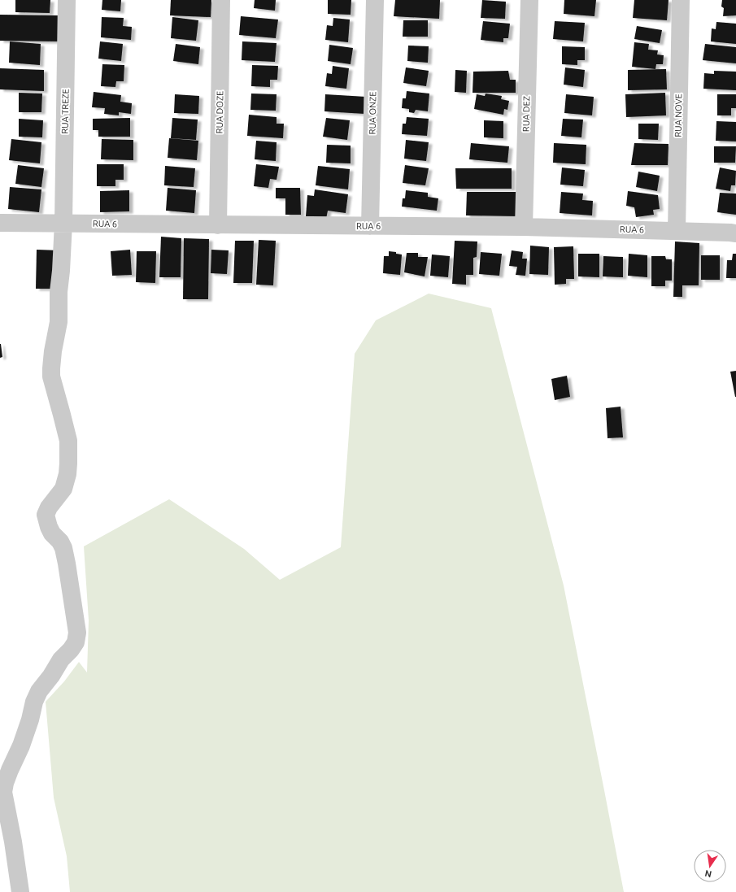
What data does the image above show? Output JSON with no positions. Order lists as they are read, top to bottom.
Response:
{
  "streets": {
    "street": [
      "RUA TREZE",
      "RUA DOZE",
      "RUA ONZE",
      "RUA DEZ",
      "RUA NOVE",
      "RUA 6"
    ]
  },
  "crossings": [
    ["RUA TREZE", "RUA 6"],
    ["RUA DOZE", "RUA 6"],
    ["RUA ONZE", "RUA 6"],
    ["RUA DEZ", "RUA 6"],
    ["RUA NOVE", "RUA 6"]
  ],
  "north": "bottom"
}
